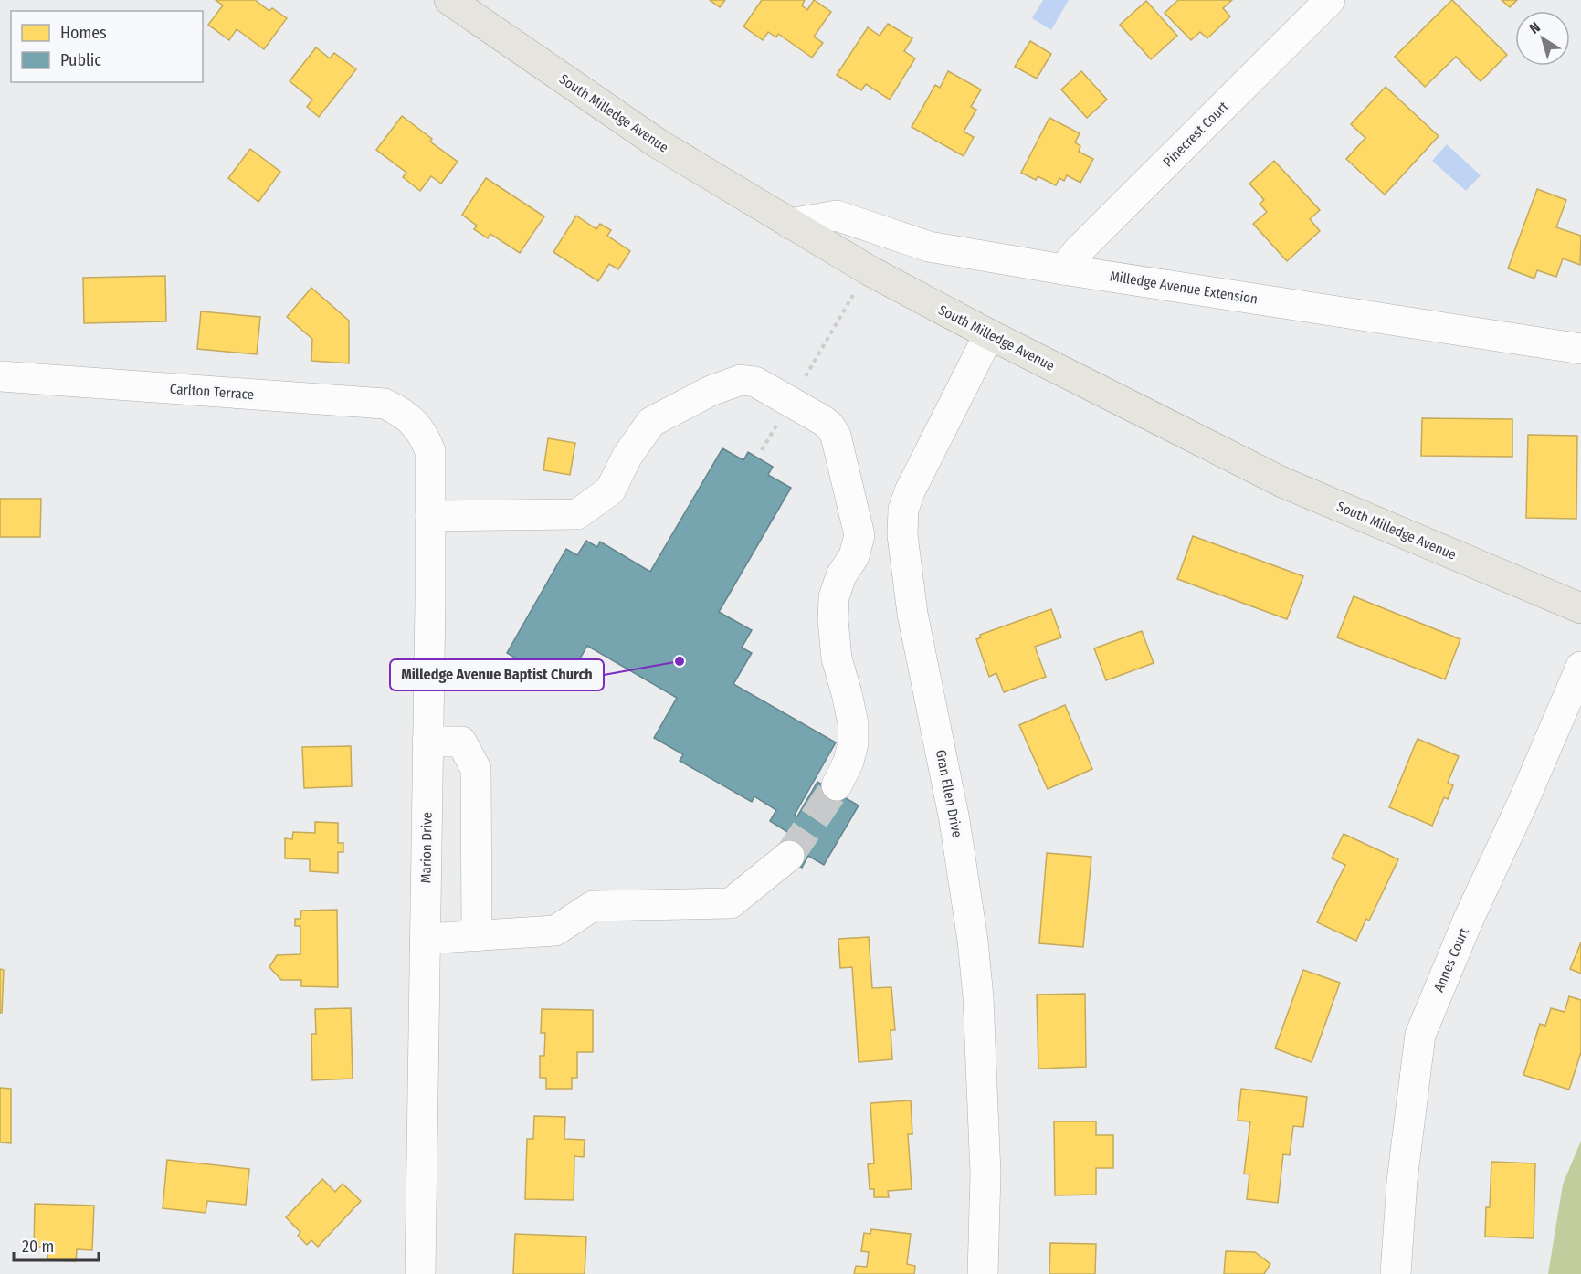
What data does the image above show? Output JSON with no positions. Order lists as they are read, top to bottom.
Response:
{
  "streets": {
    "main road": ["South Milledge Avenue"],
    "street": [
      "Pinecrest Court",
      "Milledge Avenue Extension",
      "Carlton Terrace",
      "Gran Ellen Drive",
      "Marion Drive",
      "Annes Court"
    ]
  },
  "crossings": [
    ["South Milledge Avenue", "Milledge Avenue Extension"],
    ["South Milledge Avenue", "Gran Ellen Drive"],
    ["Pinecrest Court", "Milledge Avenue Extension"],
    ["Carlton Terrace", "Marion Drive"]
  ],
  "places": ["Milledge Avenue Baptist Church"],
  "legend": ["Homes", "Public"],
  "scale_bar": "20 m",
  "north": "top left"
}
